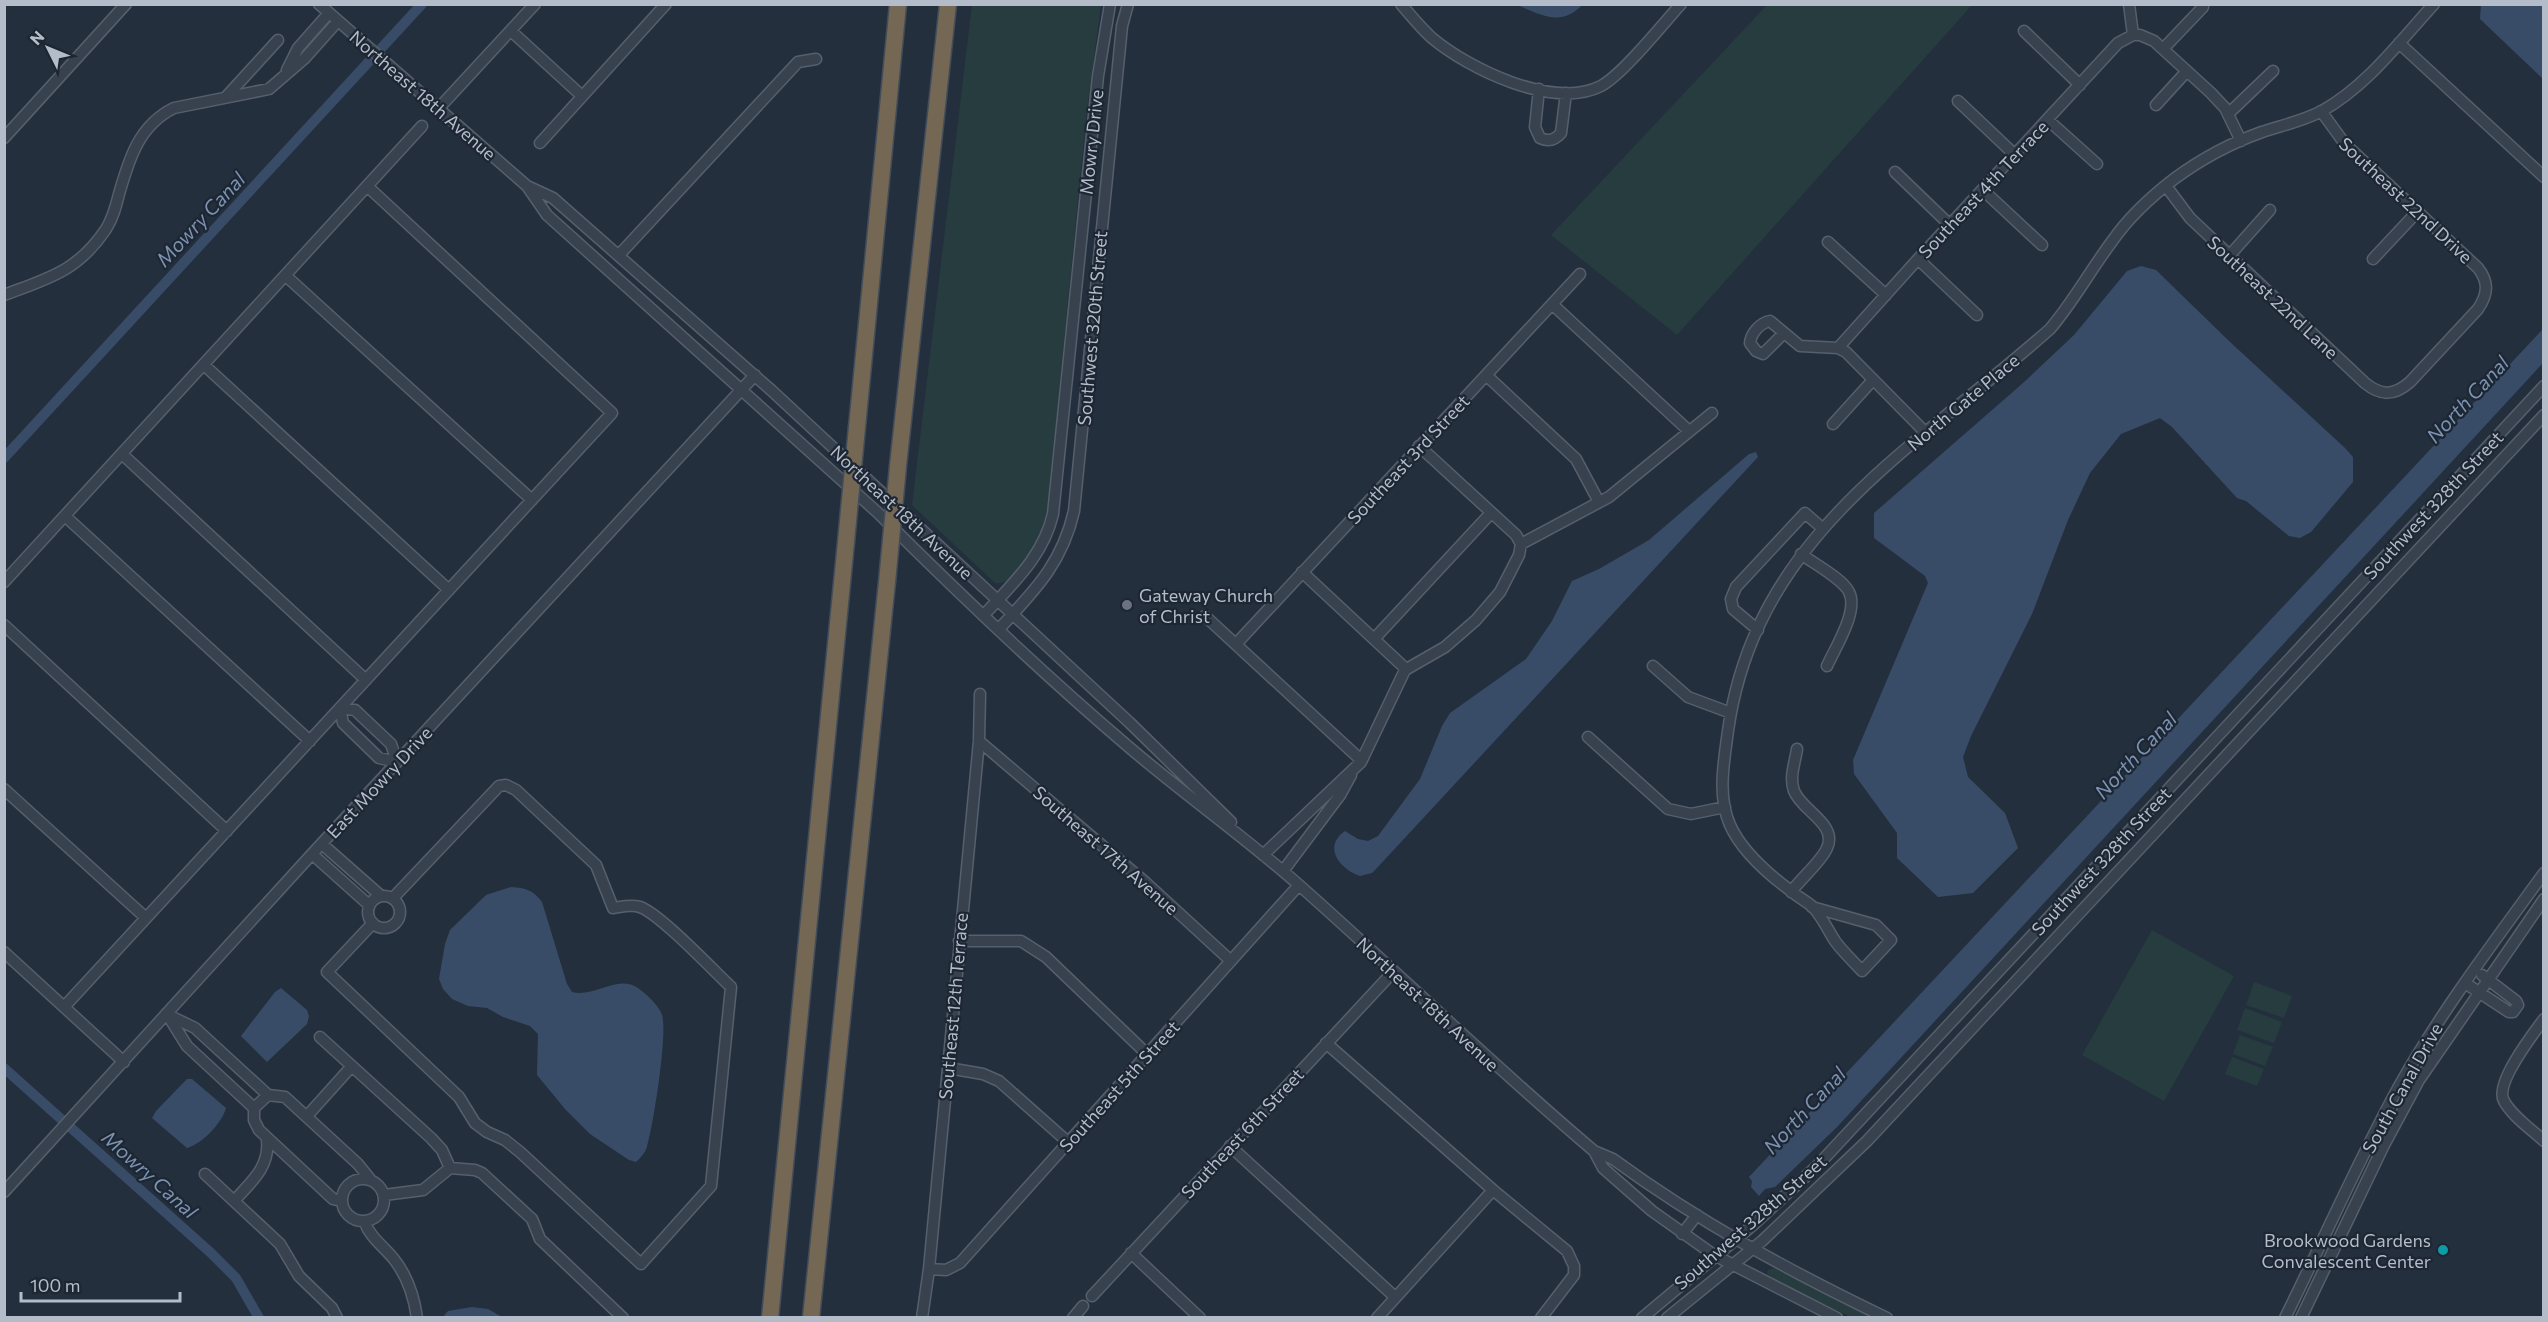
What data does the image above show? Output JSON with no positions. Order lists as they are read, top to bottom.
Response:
{
  "streets": {
    "street": [
      "Northeast 18th Avenue",
      "Mowry Drive",
      "Southeast 4th Terrace",
      "Southeast 22nd Drive",
      "Southeast 22nd Lane",
      "Southwest 320th Street",
      "North Gate Place",
      "Southeast 3rd Street",
      "Southwest 328th Street",
      "East Mowry Drive",
      "Southeast 17th Avenue",
      "Southeast 12th Terrace",
      "Southeast 5th Street",
      "South Canal Drive",
      "Southeast 6th Street"
    ]
  },
  "crossings": [
    ["Northeast 18th Avenue", "Mowry Drive"],
    ["Northeast 18th Avenue", "Southwest 320th Street"],
    ["Northeast 18th Avenue", "Southwest 328th Street"],
    ["Northeast 18th Avenue", "East Mowry Drive"],
    ["Northeast 18th Avenue", "Southeast 5th Street"],
    ["Northeast 18th Avenue", "Southeast 6th Street"],
    ["Southeast 22nd Drive", "Southeast 22nd Lane"],
    ["Southeast 22nd Drive", "North Gate Place"],
    ["Southeast 22nd Lane", "North Gate Place"],
    ["Southeast 17th Avenue", "Southeast 12th Terrace"],
    ["Southeast 17th Avenue", "Southeast 5th Street"],
    ["Southeast 12th Terrace", "Southeast 5th Street"]
  ],
  "water": ["Mowry Canal", "North Canal"],
  "places": ["Gateway Church of Christ", "Brookwood Gardens Convalescent Center"],
  "scale_bar": "100 m",
  "north": "top left"
}
